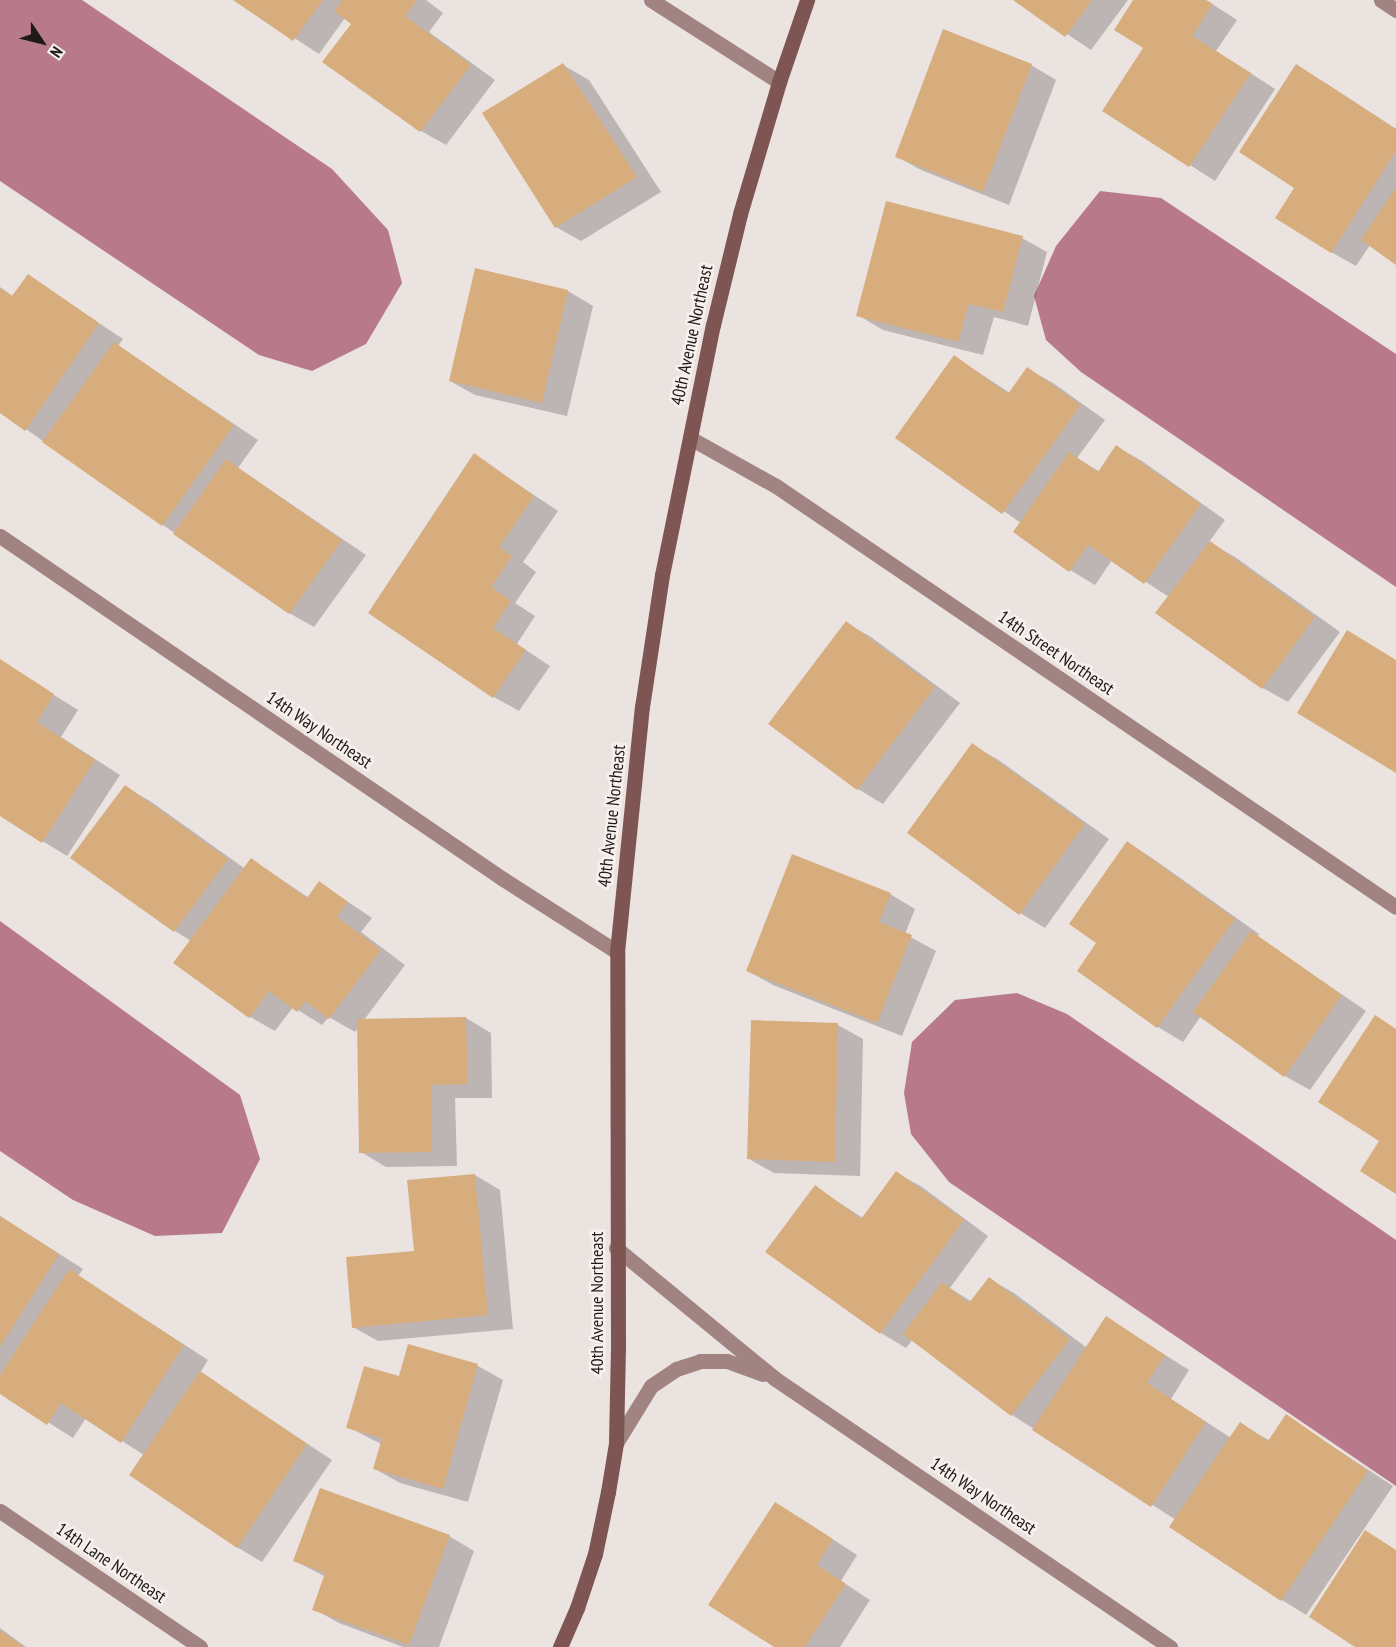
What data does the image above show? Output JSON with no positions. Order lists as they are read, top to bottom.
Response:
{
  "streets": {
    "street": [
      "40th Avenue Northeast",
      "14th Street Northeast",
      "14th Way Northeast",
      "14th Lane Northeast"
    ]
  },
  "crossings": [
    ["40th Avenue Northeast", "14th Street Northeast"],
    ["40th Avenue Northeast", "14th Way Northeast"]
  ],
  "north": "bottom right"
}
